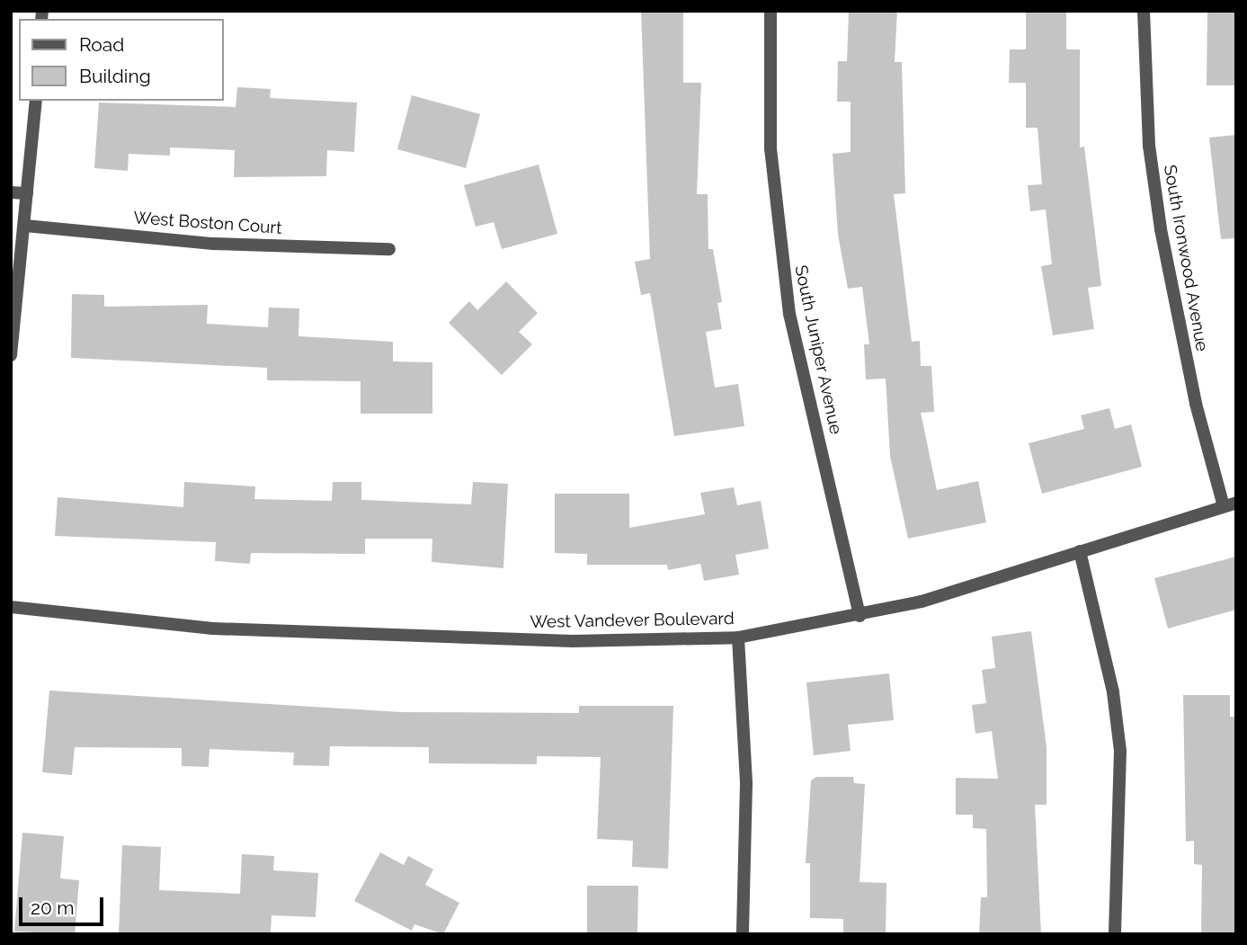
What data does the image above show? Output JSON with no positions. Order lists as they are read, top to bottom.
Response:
{
  "streets": {
    "street": [
      "West Boston Court",
      "South Ironwood Avenue",
      "South Juniper Avenue",
      "West Vandever Boulevard"
    ]
  },
  "crossings": [
    ["South Ironwood Avenue", "West Vandever Boulevard"],
    ["South Juniper Avenue", "West Vandever Boulevard"]
  ],
  "legend": ["Road", "Building"],
  "scale_bar": "20 m"
}
